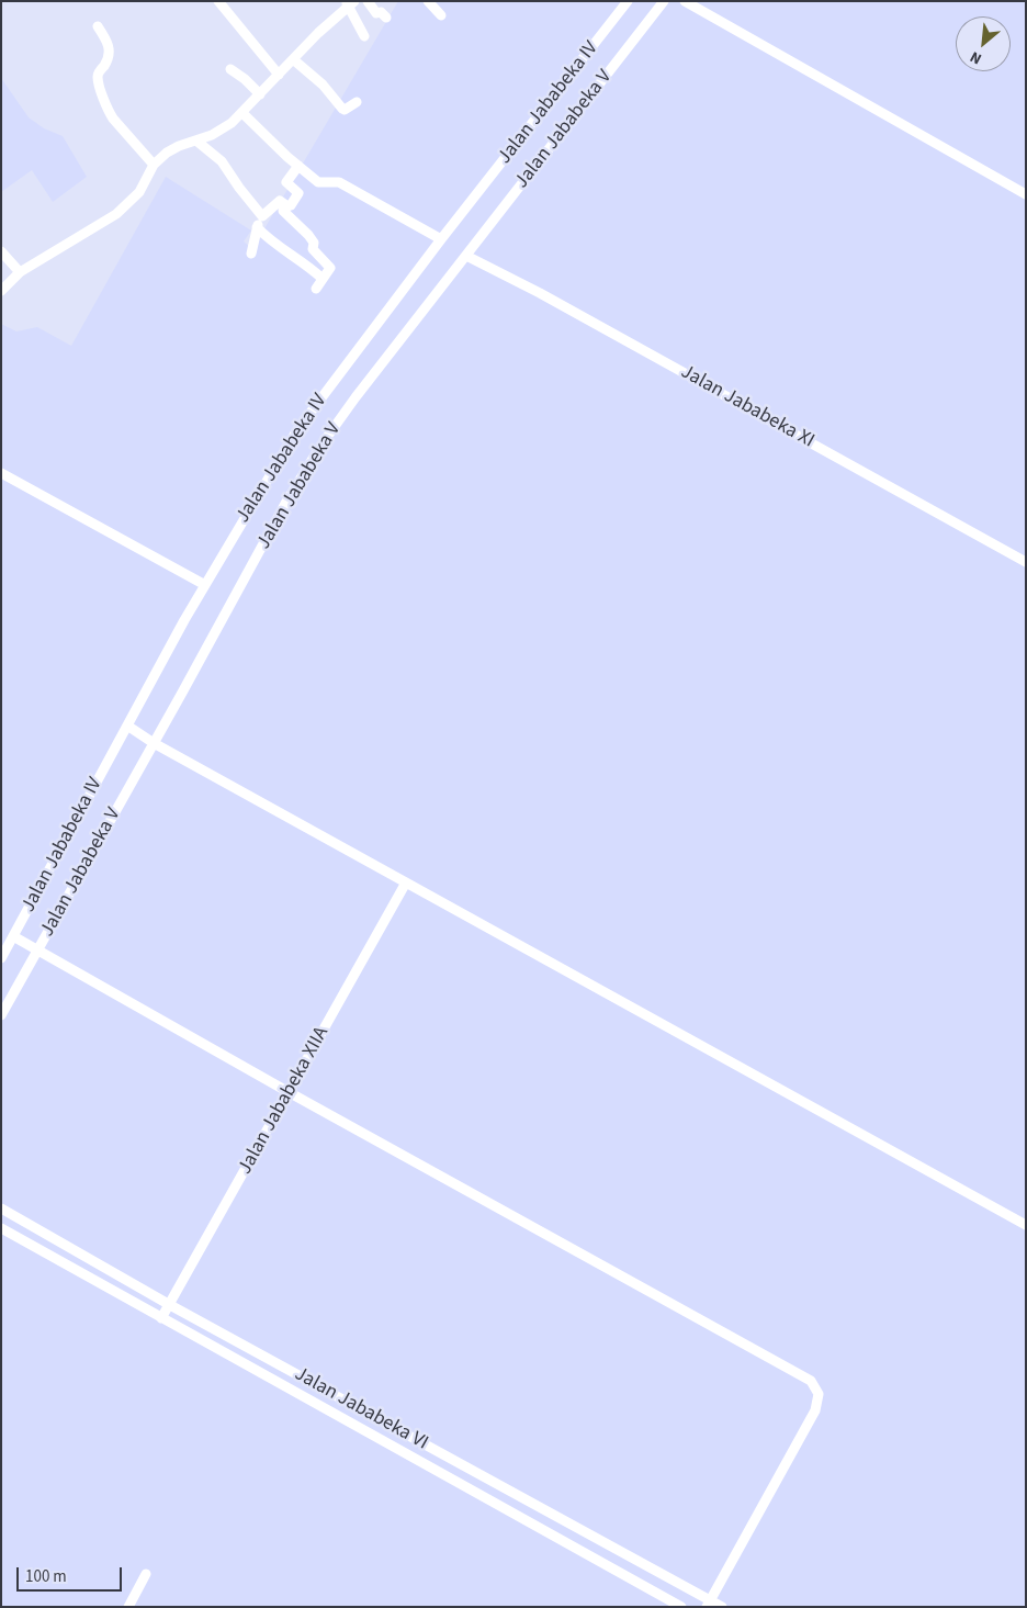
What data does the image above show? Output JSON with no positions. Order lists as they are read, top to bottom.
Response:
{
  "streets": {
    "street": [
      "Jalan Jababeka IV",
      "Jalan Jababeka V",
      "Jalan Jababeka XI",
      "Jalan Jababeka XIIA",
      "Jalan Jababeka VI"
    ]
  },
  "crossings": [
    ["Jalan Jababeka V", "Jalan Jababeka XI"],
    ["Jalan Jababeka XIIA", "Jalan Jababeka VI"]
  ],
  "scale_bar": "100 m",
  "north": "bottom left"
}
